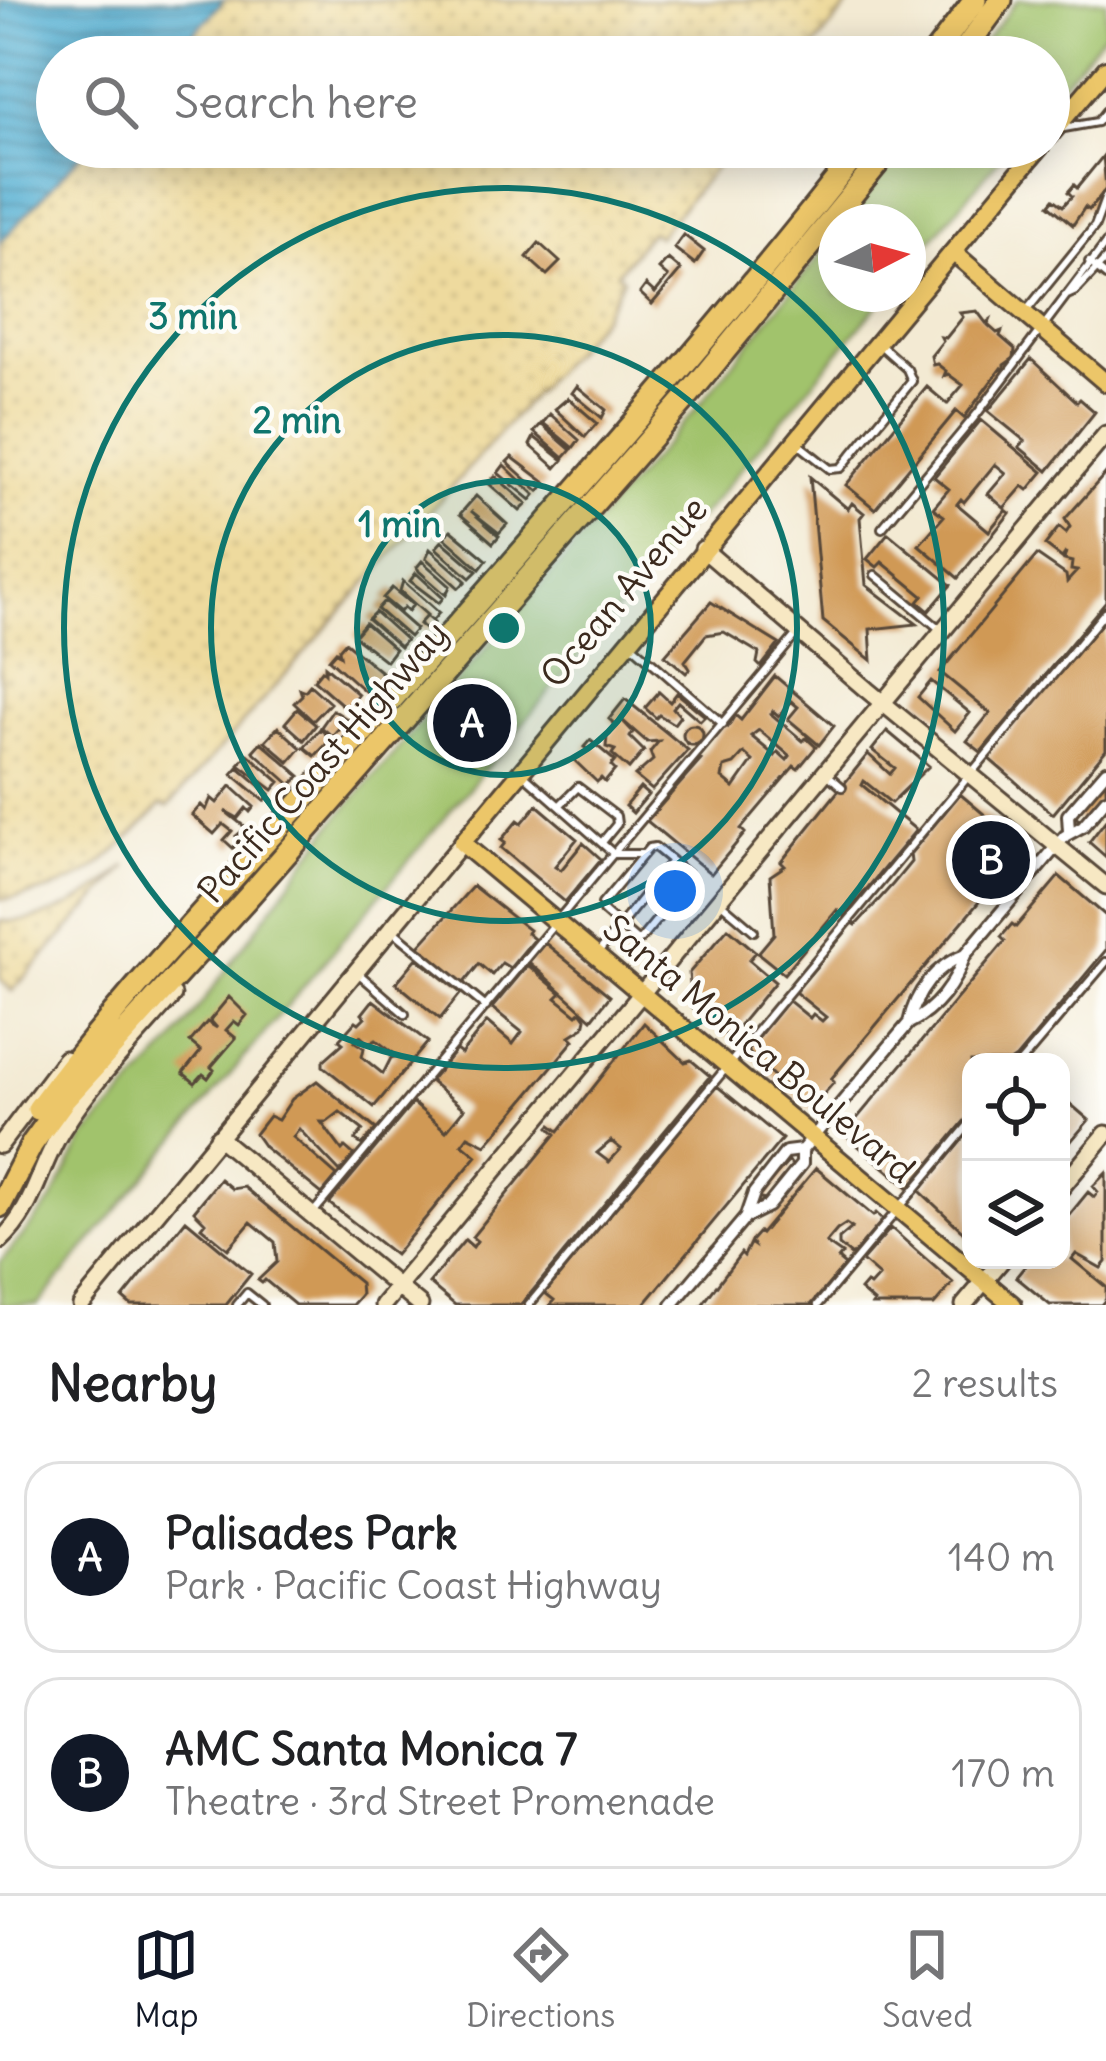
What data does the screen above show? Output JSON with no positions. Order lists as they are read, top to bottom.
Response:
{
  "streets": {
    "highway": ["Pacific Coast Highway"],
    "main road": ["Ocean Avenue", "Santa Monica Boulevard"]
  },
  "crossings": [
    ["Ocean Avenue", "Santa Monica Boulevard"]
  ],
  "north": "right",
  "page": {
    "search": "Search here",
    "pins": ["A", "B"],
    "heading": ["Nearby", "2 results"],
    "list": [
      {
        "mark": "A",
        "name": "Palisades Park",
        "note": "Park · Pacific Coast Highway",
        "value": "140 m"
      },
      {
        "mark": "B",
        "name": "AMC Santa Monica 7",
        "note": "Theatre · 3rd Street Promenade",
        "value": "170 m"
      }
    ],
    "nav": ["Map", "Directions", "Saved"]
  },
  "rings": ["3 min", "2 min", "1 min"]
}
